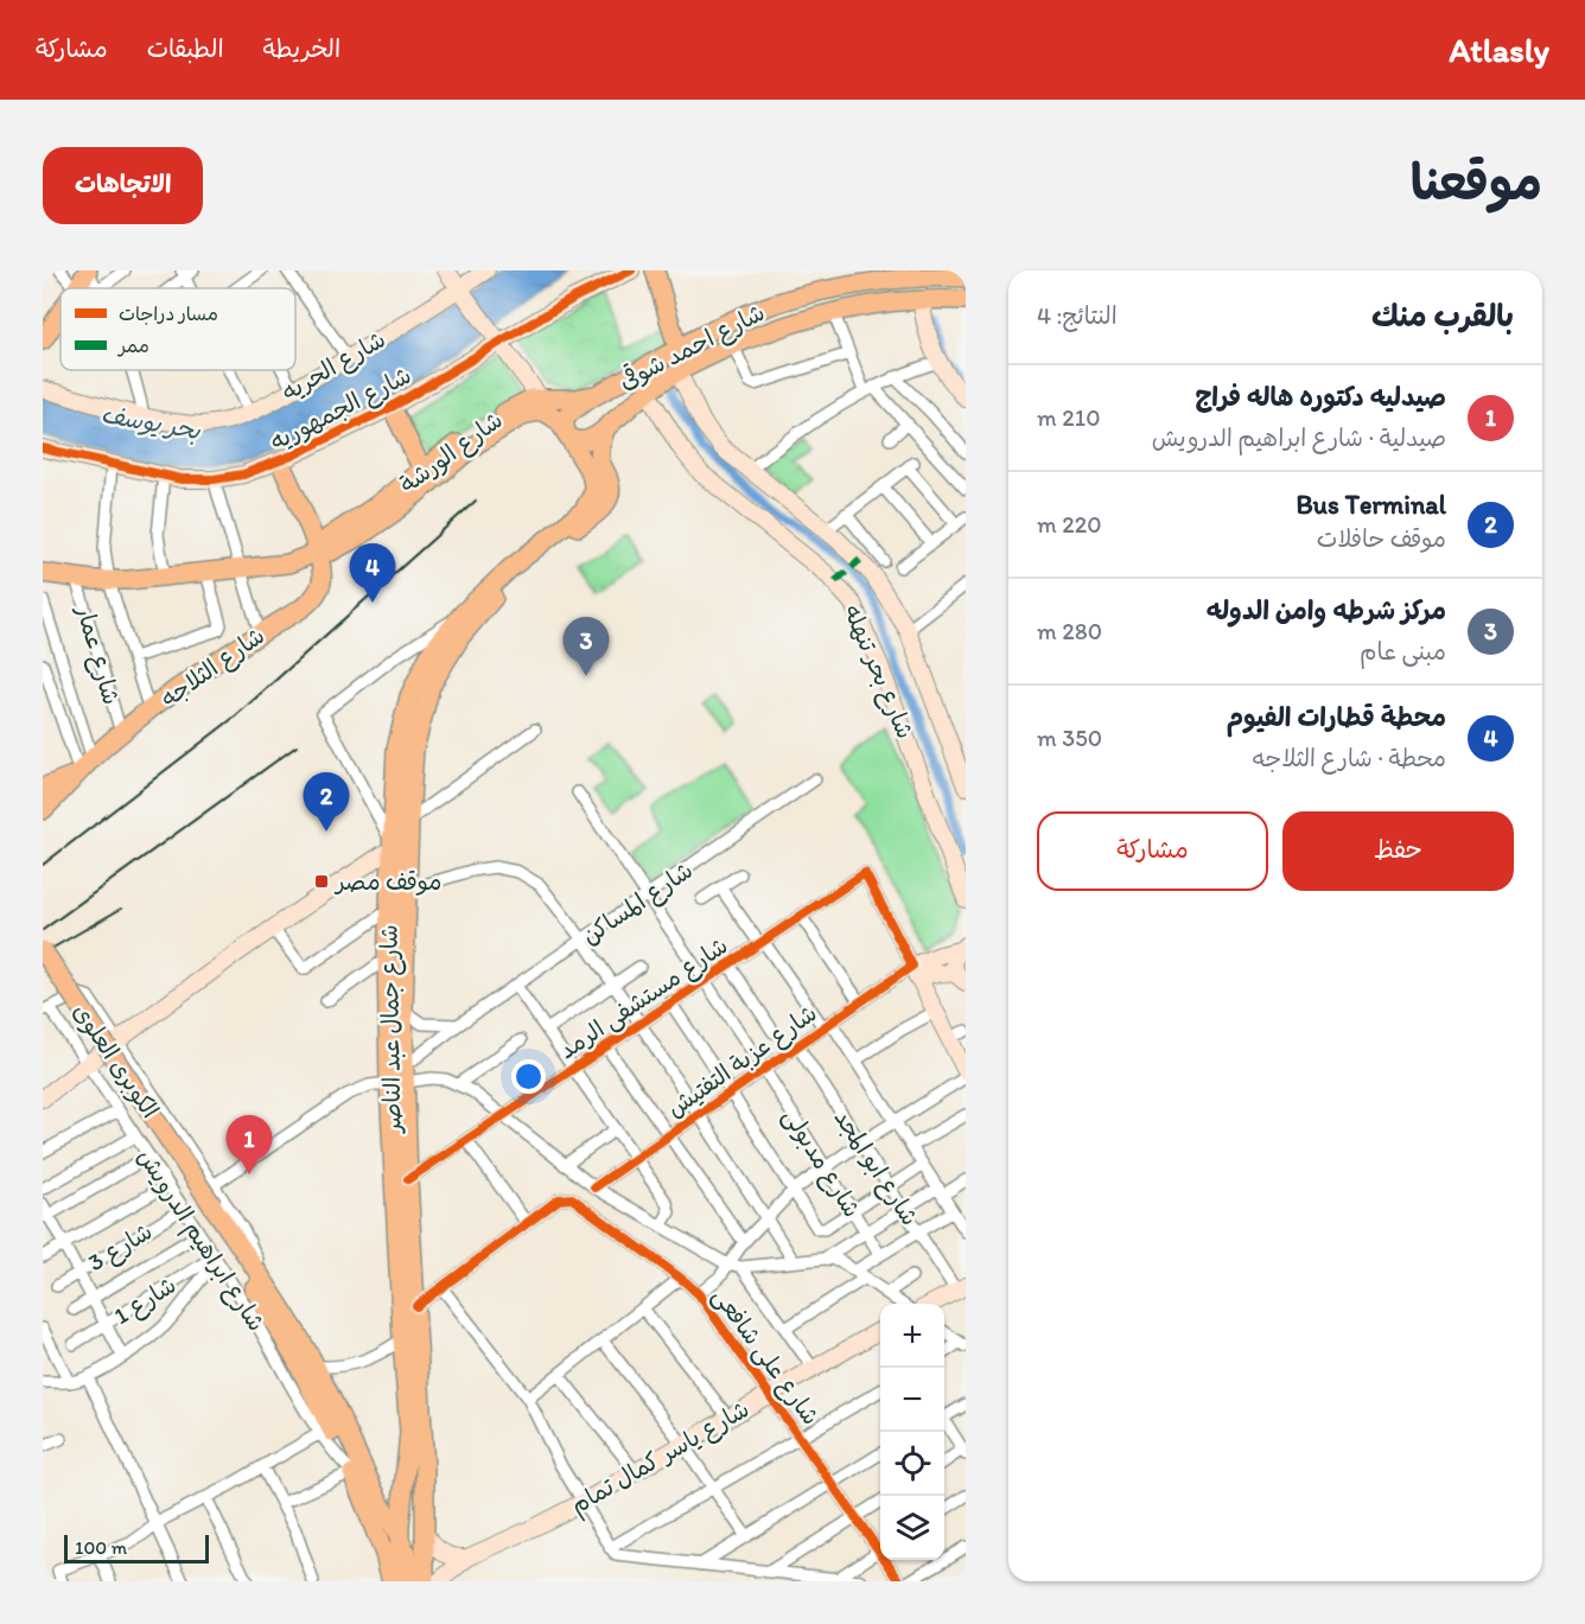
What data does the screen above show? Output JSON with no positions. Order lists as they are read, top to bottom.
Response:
{
  "streets": {
    "main road": [
      "شارع احمد شوقى",
      "شارع الورشة",
      "شارع الثلاجه",
      "شارع جمال عبد الناصر",
      "الكوبرى العلوى",
      "شارع ابراهيم الدرويش"
    ],
    "street": [
      "شارع الحريه",
      "شارع الجمهوريه",
      "شارع عمار",
      "شارع بحر تنهله",
      "شارع المساكن",
      "شارع مستشفى الرمد",
      "شارع عزبة التفتيش",
      "شارع مدبولى",
      "شارع ابو المجد",
      "شارع 3",
      "شارع 1",
      "شارع على شافعى",
      "شارع ياسر كمال تمام"
    ]
  },
  "crossings": [
    ["شارع احمد شوقى", "شارع الورشة"],
    ["شارع احمد شوقى", "شارع بحر تنهله"],
    ["شارع الورشة", "شارع عمار"],
    ["شارع الورشة", "شارع الثلاجه"],
    ["شارع عمار", "شارع الثلاجه"],
    ["شارع المساكن", "شارع جمال عبد الناصر"],
    ["شارع المساكن", "شارع مدبولى"],
    ["شارع مستشفى الرمد", "شارع جمال عبد الناصر"],
    ["شارع مستشفى الرمد", "شارع عزبة التفتيش"],
    ["شارع مستشفى الرمد", "شارع مدبولى"],
    ["شارع جمال عبد الناصر", "شارع ابراهيم الدرويش"],
    ["الكوبرى العلوى", "شارع ابراهيم الدرويش"],
    ["شارع عزبة التفتيش", "شارع مدبولى"],
    ["شارع عزبة التفتيش", "شارع ابو المجد"],
    ["شارع ابراهيم الدرويش", "شارع 3"],
    ["شارع ابراهيم الدرويش", "شارع 1"],
    ["شارع على شافعى", "شارع ياسر كمال تمام"]
  ],
  "water": ["بحر يوسف"],
  "places": {
    "transit": ["موقف مصر"]
  },
  "legend": ["مسار دراجات", "ممر"],
  "scale_bar": "100 m",
  "page": {
    "header": "Atlasly",
    "nav": ["الخريطة", "الطبقات", "مشاركة"],
    "title": "موقعنا",
    "buttons": [
      "الاتجاهات",
      ["حفظ", "مشاركة"]
    ],
    "heading": ["بالقرب منك", "النتائج: 4"],
    "list": [
      {
        "mark": "1",
        "name": "صيدليه دكتوره هاله فراج",
        "note": "صيدلية · شارع ابراهيم الدرويش",
        "value": "210 m"
      },
      {
        "mark": "2",
        "name": "Bus Terminal",
        "note": "موقف حافلات",
        "value": "220 m"
      },
      {
        "mark": "3",
        "name": "مركز شرطه وامن الدوله",
        "note": "مبنى عام",
        "value": "280 m"
      },
      {
        "mark": "4",
        "name": "محطة قطارات الفيوم",
        "note": "محطة · شارع الثلاجه",
        "value": "350 m"
      }
    ],
    "pins": [
      "4",
      "3",
      "2",
      "1"
    ],
    "map_buttons": ["+", "−"],
    "scale": "100 m"
  }
}
